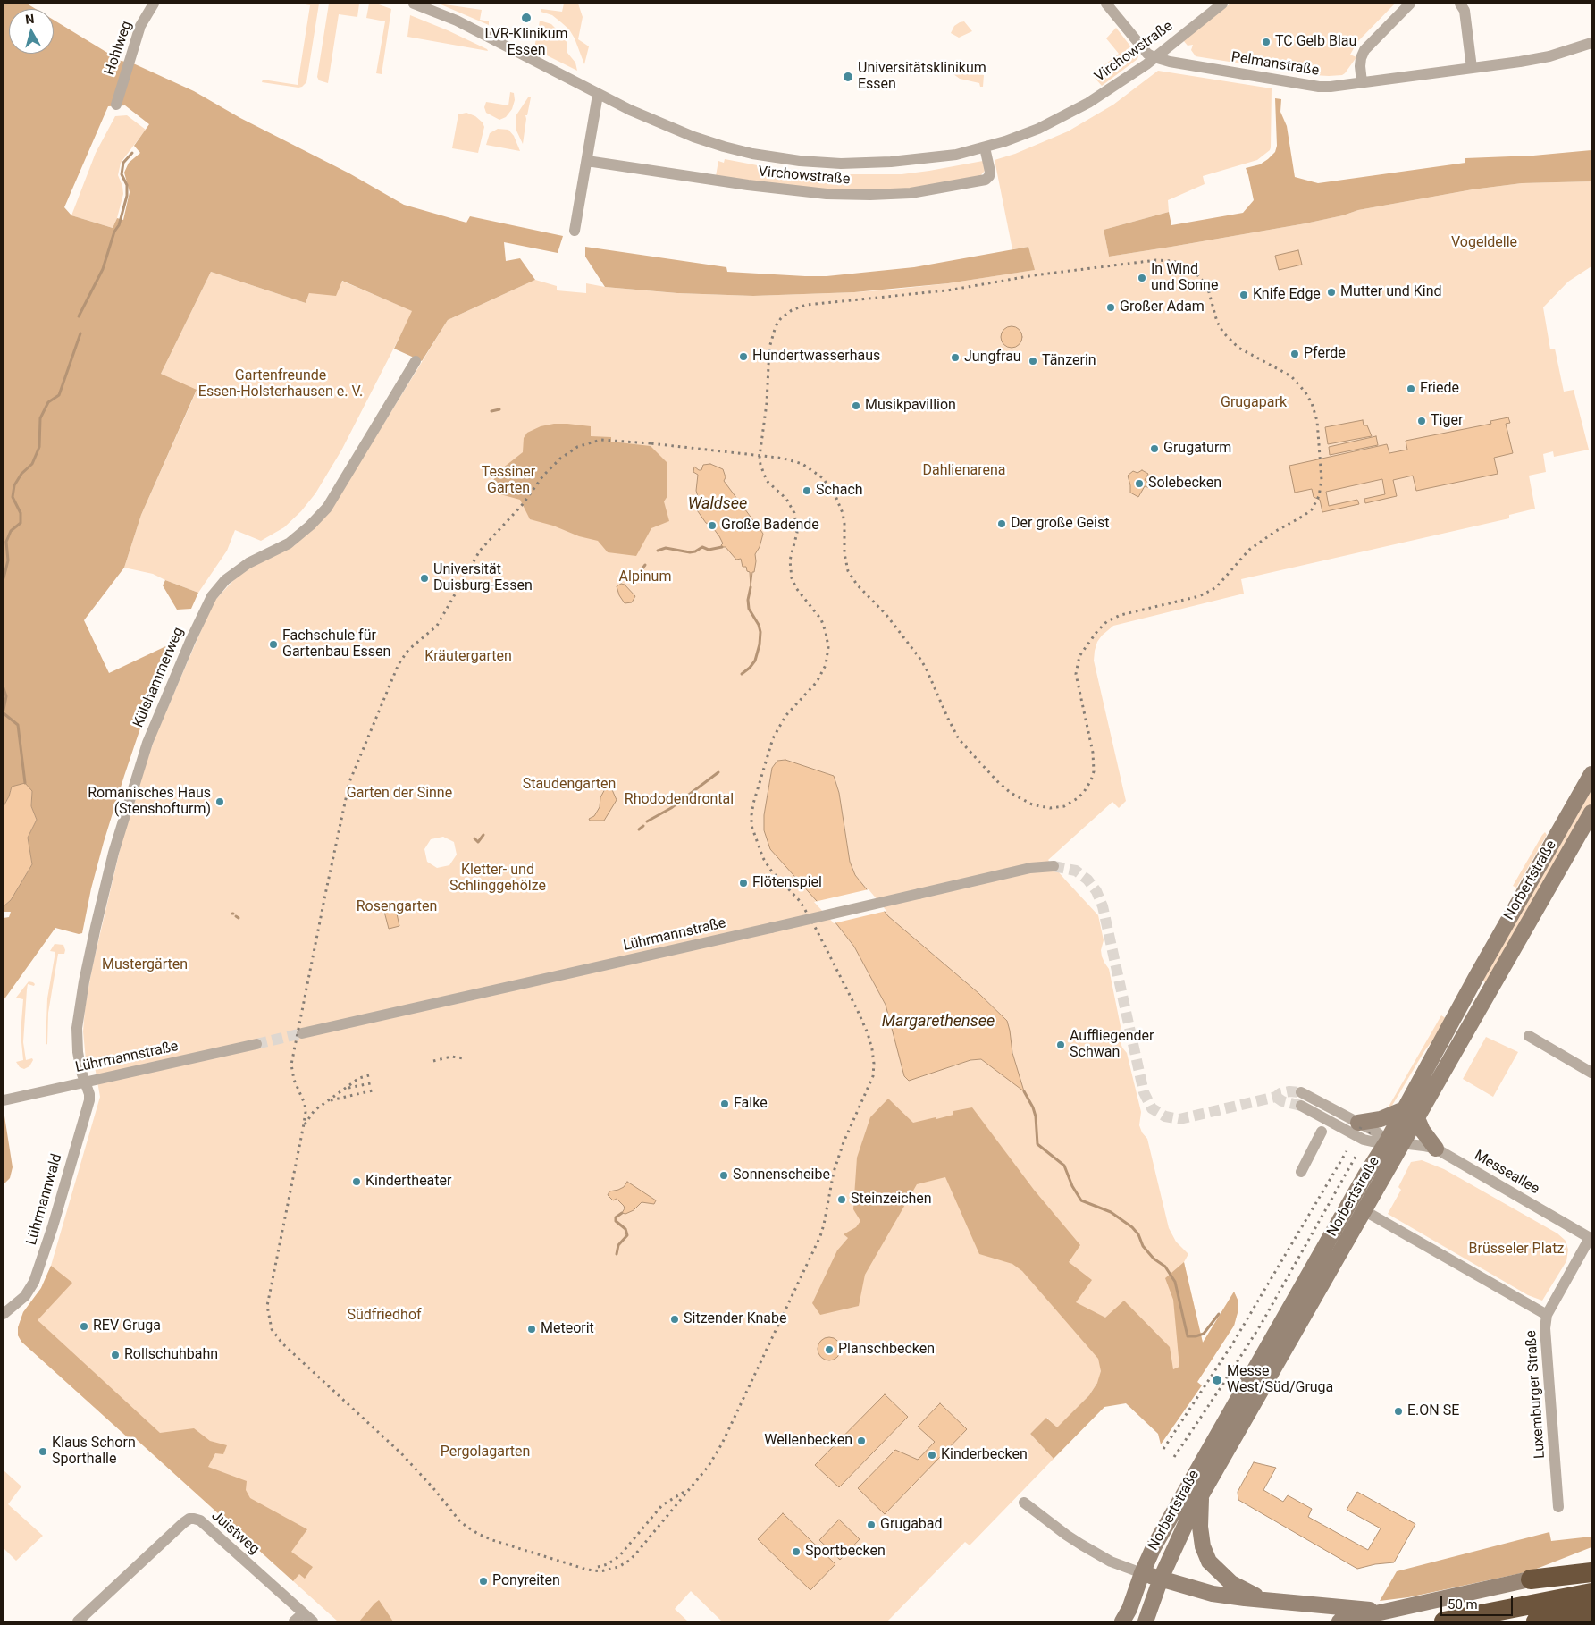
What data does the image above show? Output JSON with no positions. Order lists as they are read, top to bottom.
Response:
{
  "streets": {
    "main road": ["Norbertstraße"],
    "street": [
      "Hohlweg",
      "Virchowstraße",
      "Pelmanstraße",
      "Külshammerweg",
      "Lührmannstraße",
      "Messeallee",
      "Lührmannwald",
      "Luxemburger Straße",
      "Juistweg"
    ]
  },
  "crossings": [
    ["Virchowstraße", "Pelmanstraße"],
    ["Külshammerweg", "Lührmannstraße"],
    ["Külshammerweg", "Lührmannwald"],
    ["Norbertstraße", "Messeallee"],
    ["Lührmannstraße", "Lührmannwald"],
    ["Messeallee", "Luxemburger Straße"]
  ],
  "water": ["Waldsee", "Margarethensee"],
  "parks": [
    "Vogeldelle",
    "Gartenfreunde Essen-Holsterhausen e. V.",
    "Grugapark",
    "Dahlienarena",
    "Tessiner Garten",
    "Alpinum",
    "Kräutergarten",
    "Staudengarten",
    "Garten der Sinne",
    "Rhododendrontal",
    "Kletter- und Schlinggehölze",
    "Rosengarten",
    "Mustergärten",
    "Brüsseler Platz",
    "Südfriedhof",
    "Pergolagarten"
  ],
  "places": [
    "LVR-Klinikum Essen",
    "TC Gelb Blau",
    "Universitätsklinikum Essen",
    "In Wind und Sonne",
    "Mutter und Kind",
    "Knife Edge",
    "Großer Adam",
    "Pferde",
    "Hundertwasserhaus",
    "Jungfrau",
    "Tänzerin",
    "Friede",
    "Musikpavillion",
    "Tiger",
    "Grugaturm",
    "Solebecken",
    "Schach",
    "Der große Geist",
    "Große Badende",
    "Universität Duisburg-Essen",
    "Fachschule für Gartenbau Essen",
    "Romanisches Haus (Stenshofturm)",
    "Flötenspiel",
    "Auffliegender Schwan",
    "Falke",
    "Sonnenscheibe",
    "Kindertheater",
    "Steinzeichen",
    "Sitzender Knabe",
    "REV Gruga",
    "Meteorit",
    "Planschbecken",
    "Rollschuhbahn",
    "Messe West/Süd/Gruga",
    "E.ON SE",
    "Wellenbecken",
    "Klaus Schorn Sporthalle",
    "Kinderbecken",
    "Grugabad",
    "Sportbecken",
    "Ponyreiten"
  ],
  "scale_bar": "50 m",
  "north": "top"
}
